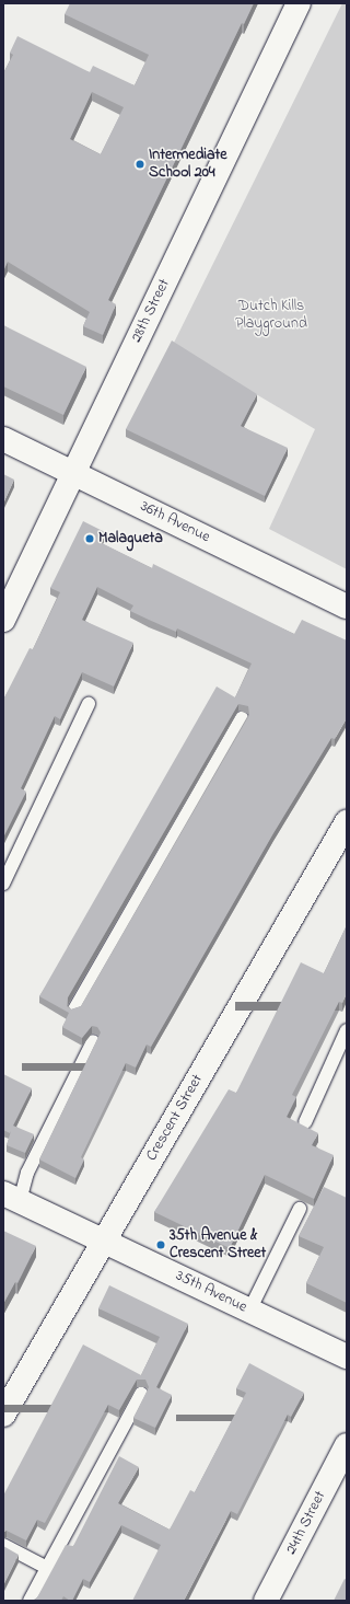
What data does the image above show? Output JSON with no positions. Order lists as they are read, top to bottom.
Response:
{
  "streets": {
    "street": [
      "28th Street",
      "36th Avenue",
      "Crescent Street",
      "35th Avenue",
      "24th Street"
    ]
  },
  "crossings": [
    ["28th Street", "36th Avenue"],
    ["Crescent Street", "35th Avenue"]
  ],
  "parks": ["Dutch Kills Playground"],
  "places": ["Intermediate School 204", "Malagueta", "35th Avenue & Crescent Street"]
}
